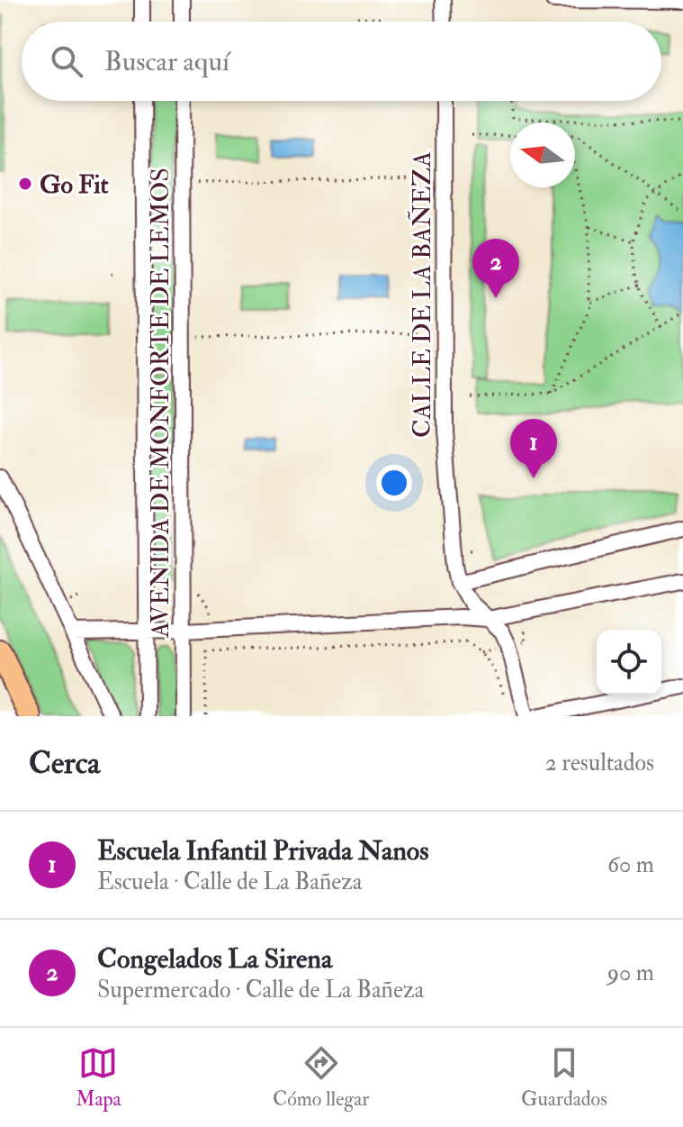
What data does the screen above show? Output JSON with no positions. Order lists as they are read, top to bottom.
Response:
{
  "streets": {
    "street": ["CALLE DE LA BAÑEZA", "AVENIDA DE MONFORTE DE LEMOS"]
  },
  "places": ["Go Fit"],
  "north": "left",
  "page": {
    "search": "Buscar aquí",
    "pins": ["2", "1"],
    "heading": ["Cerca", "2 resultados"],
    "list": [
      {
        "mark": "1",
        "name": "Escuela Infantil Privada Nanos",
        "note": "Escuela · Calle de La Bañeza",
        "value": "60 m"
      },
      {
        "mark": "2",
        "name": "Congelados La Sirena",
        "note": "Supermercado · Calle de La Bañeza",
        "value": "90 m"
      }
    ],
    "nav": ["Mapa", "Cómo llegar", "Guardados"]
  }
}
